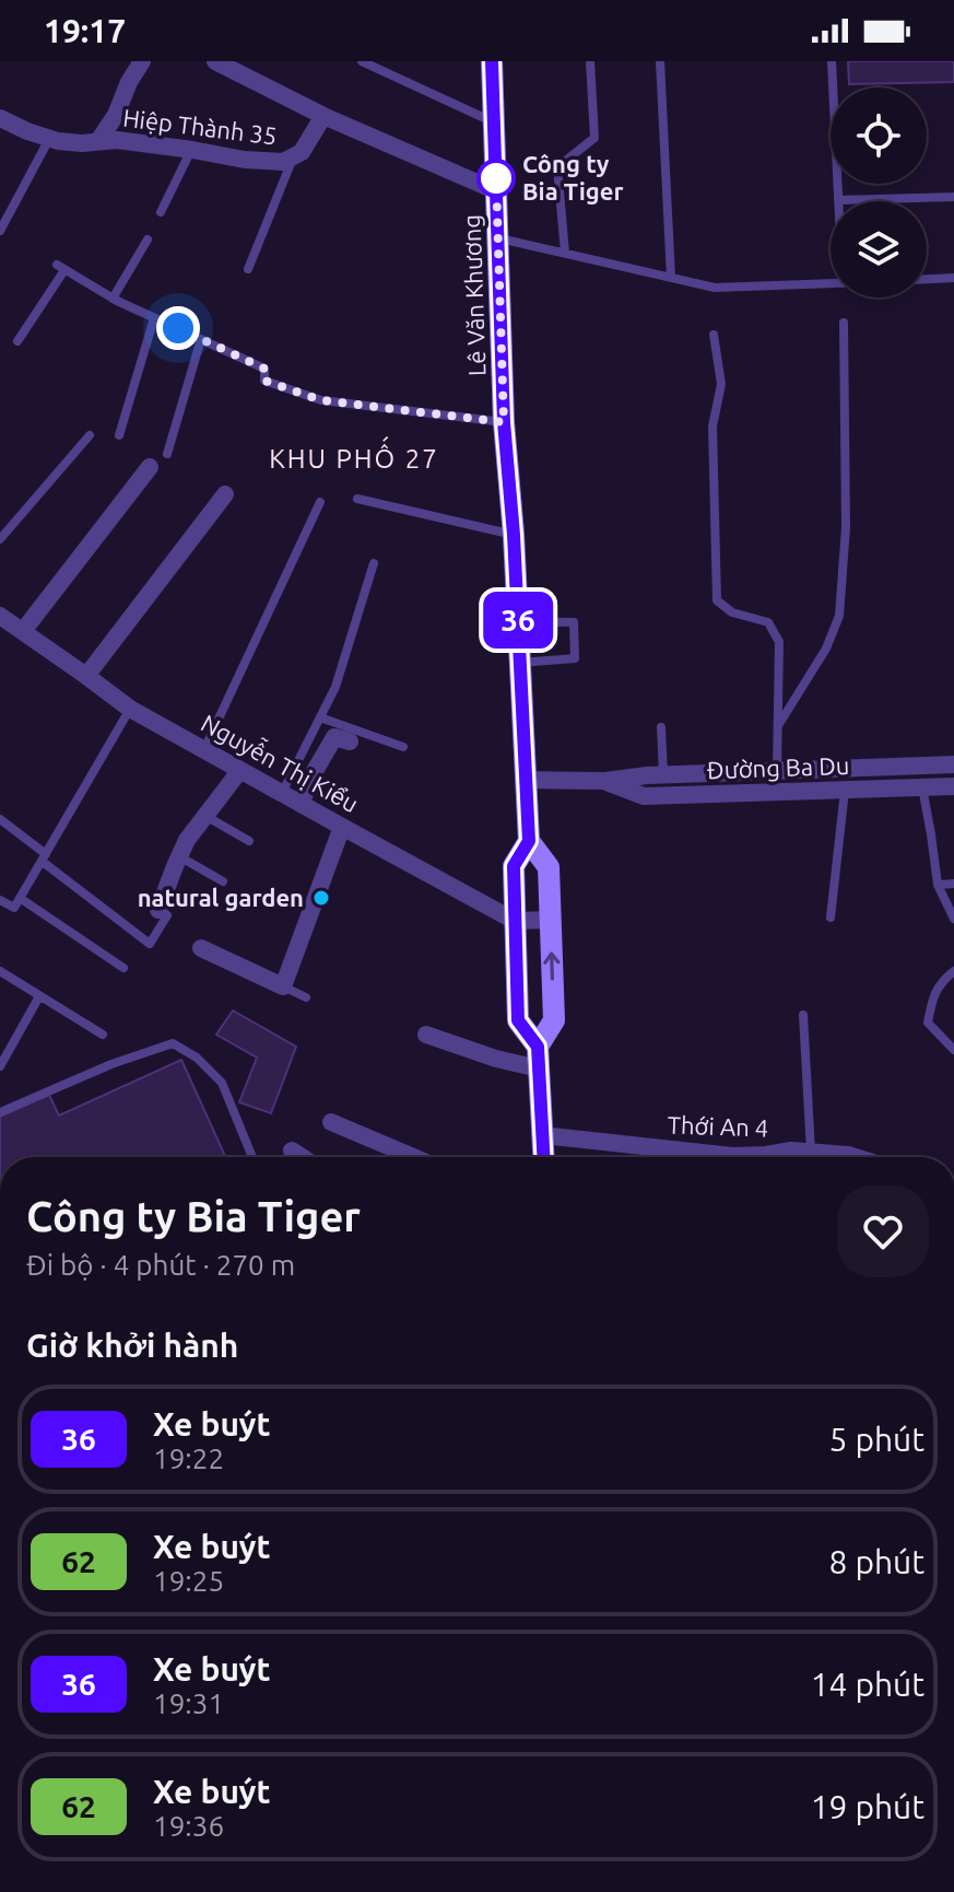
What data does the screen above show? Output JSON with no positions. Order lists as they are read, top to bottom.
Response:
{
  "streets": {
    "main road": ["Lê Văn Khương"],
    "street": [
      "Hiệp Thành 35",
      "Nguyễn Thị Kiểu",
      "Đường Ba Du",
      "Thới An 4"
    ]
  },
  "crossings": [
    ["Hiệp Thành 35", "Lê Văn Khương"],
    ["Lê Văn Khương", "Nguyễn Thị Kiểu"],
    ["Lê Văn Khương", "Đường Ba Du"],
    ["Lê Văn Khương", "Thới An 4"]
  ],
  "districts": ["KHU PHỐ 27"],
  "places": ["Công ty Bia Tiger", "natural garden"],
  "lines": ["bus line 36"],
  "page": {
    "status": "19:17",
    "on_map": "36",
    "heading": [
      ["Công ty Bia Tiger", "Đi bộ · 4 phút · 270 m"],
      "Giờ khởi hành"
    ],
    "list": [
      {
        "mark": "36",
        "name": "Xe buýt",
        "note": "19:22",
        "value": "5 phút"
      },
      {
        "mark": "62",
        "name": "Xe buýt",
        "note": "19:25",
        "value": "8 phút"
      },
      {
        "mark": "36",
        "name": "Xe buýt",
        "note": "19:31",
        "value": "14 phút"
      },
      {
        "mark": "62",
        "name": "Xe buýt",
        "note": "19:36",
        "value": "19 phút"
      }
    ]
  }
}
